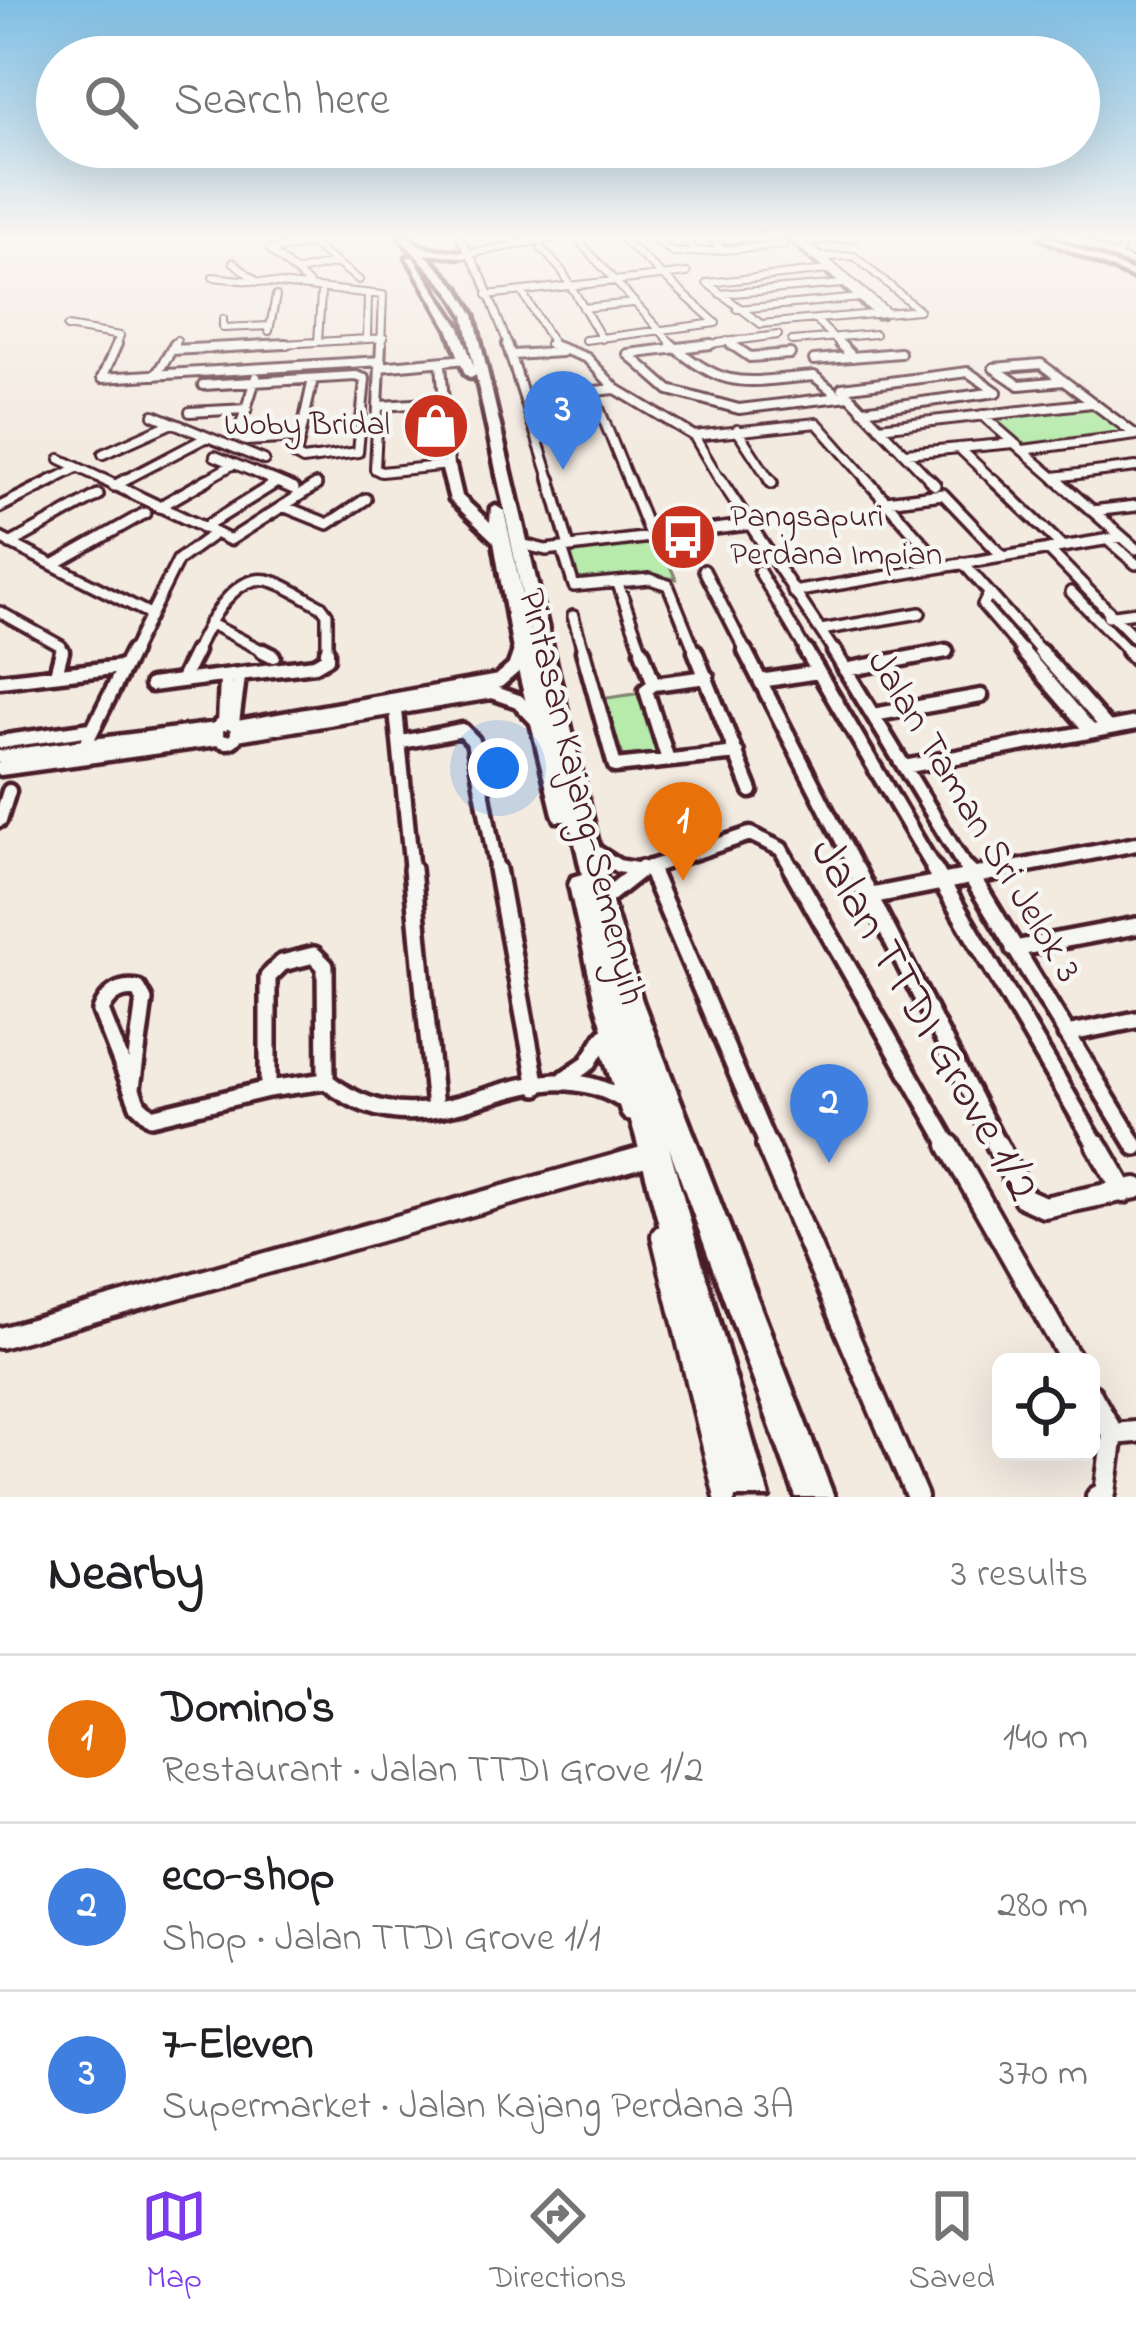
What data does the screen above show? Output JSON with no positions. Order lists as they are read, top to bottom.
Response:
{
  "streets": {
    "highway": ["Pintasan Kajang-Semenyih"],
    "street": ["Jalan Taman Sri Jelok 3", "Jalan TTDI Grove 1/2"]
  },
  "places": {
    "shop": ["Woby Bridal"],
    "bus stop": ["Pangsapuri Perdana Impian"]
  },
  "page": {
    "search": "Search here",
    "pins": ["3", "1", "2"],
    "heading": ["Nearby", "3 results"],
    "list": [
      {
        "mark": "1",
        "name": "Domino's",
        "note": "Restaurant · Jalan TTDI Grove 1/2",
        "value": "140 m"
      },
      {
        "mark": "2",
        "name": "eco-shop",
        "note": "Shop · Jalan TTDI Grove 1/1",
        "value": "280 m"
      },
      {
        "mark": "3",
        "name": "7-Eleven",
        "note": "Supermarket · Jalan Kajang Perdana 3A",
        "value": "370 m"
      }
    ],
    "nav": ["Map", "Directions", "Saved"]
  }
}
